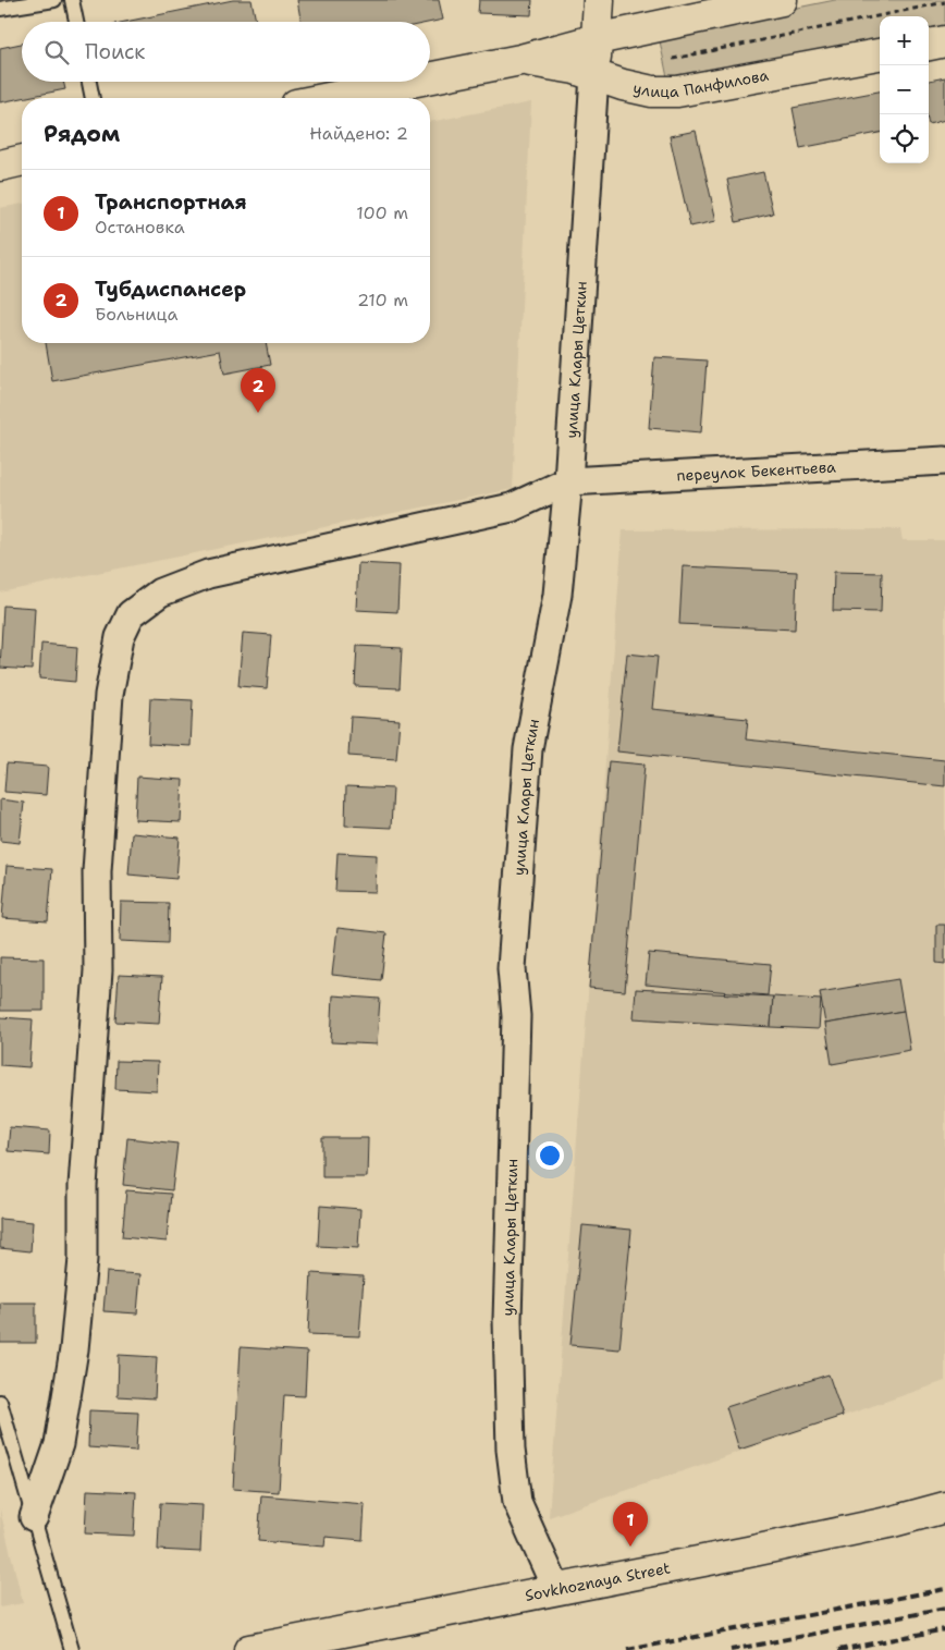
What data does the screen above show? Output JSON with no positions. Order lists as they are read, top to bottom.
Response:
{
  "streets": {
    "street": [
      "улица Панфилова",
      "улица Клары Цеткин",
      "переулок Бекентьева",
      "Sovkhoznaya Street"
    ]
  },
  "crossings": [
    ["улица Панфилова", "улица Клары Цеткин"],
    ["улица Клары Цеткин", "переулок Бекентьева"],
    ["улица Клары Цеткин", "Sovkhoznaya Street"]
  ],
  "page": {
    "map_buttons": ["+", "−"],
    "search": "Поиск",
    "heading": ["Рядом", "Найдено: 2"],
    "list": [
      {
        "mark": "1",
        "name": "Транспортная",
        "note": "Остановка",
        "value": "100 m"
      },
      {
        "mark": "2",
        "name": "Тубдиспансер",
        "note": "Больница",
        "value": "210 m"
      }
    ],
    "pins": ["2", "1"]
  }
}
